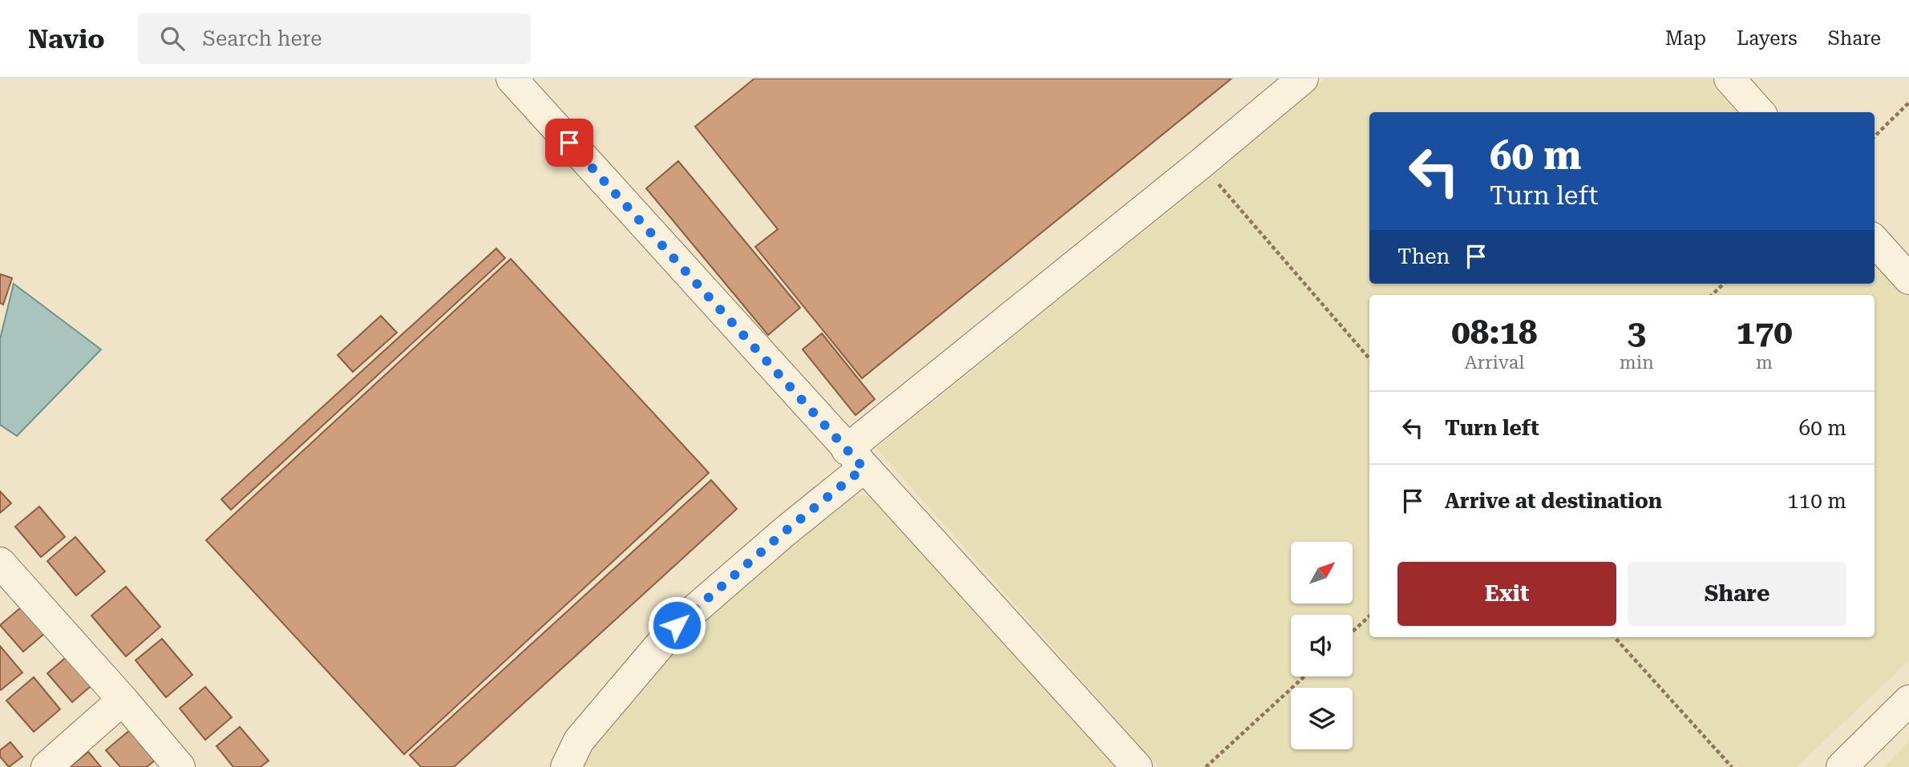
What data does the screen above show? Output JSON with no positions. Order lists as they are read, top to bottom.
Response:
{
  "north": "top right",
  "page": {
    "header": "Navio",
    "search": "Search here",
    "nav": ["Map", "Layers", "Share"],
    "turn": ["60 m", "Turn left"],
    "then": "Then",
    "eta": [
      "08:18",
      "Arrival",
      "3",
      "min",
      "170",
      "m"
    ],
    "list": [
      {
        "name": "Turn left",
        "value": "60 m"
      },
      {
        "name": "Arrive at destination",
        "value": "110 m"
      }
    ],
    "buttons": ["Exit", "Share"]
  }
}
